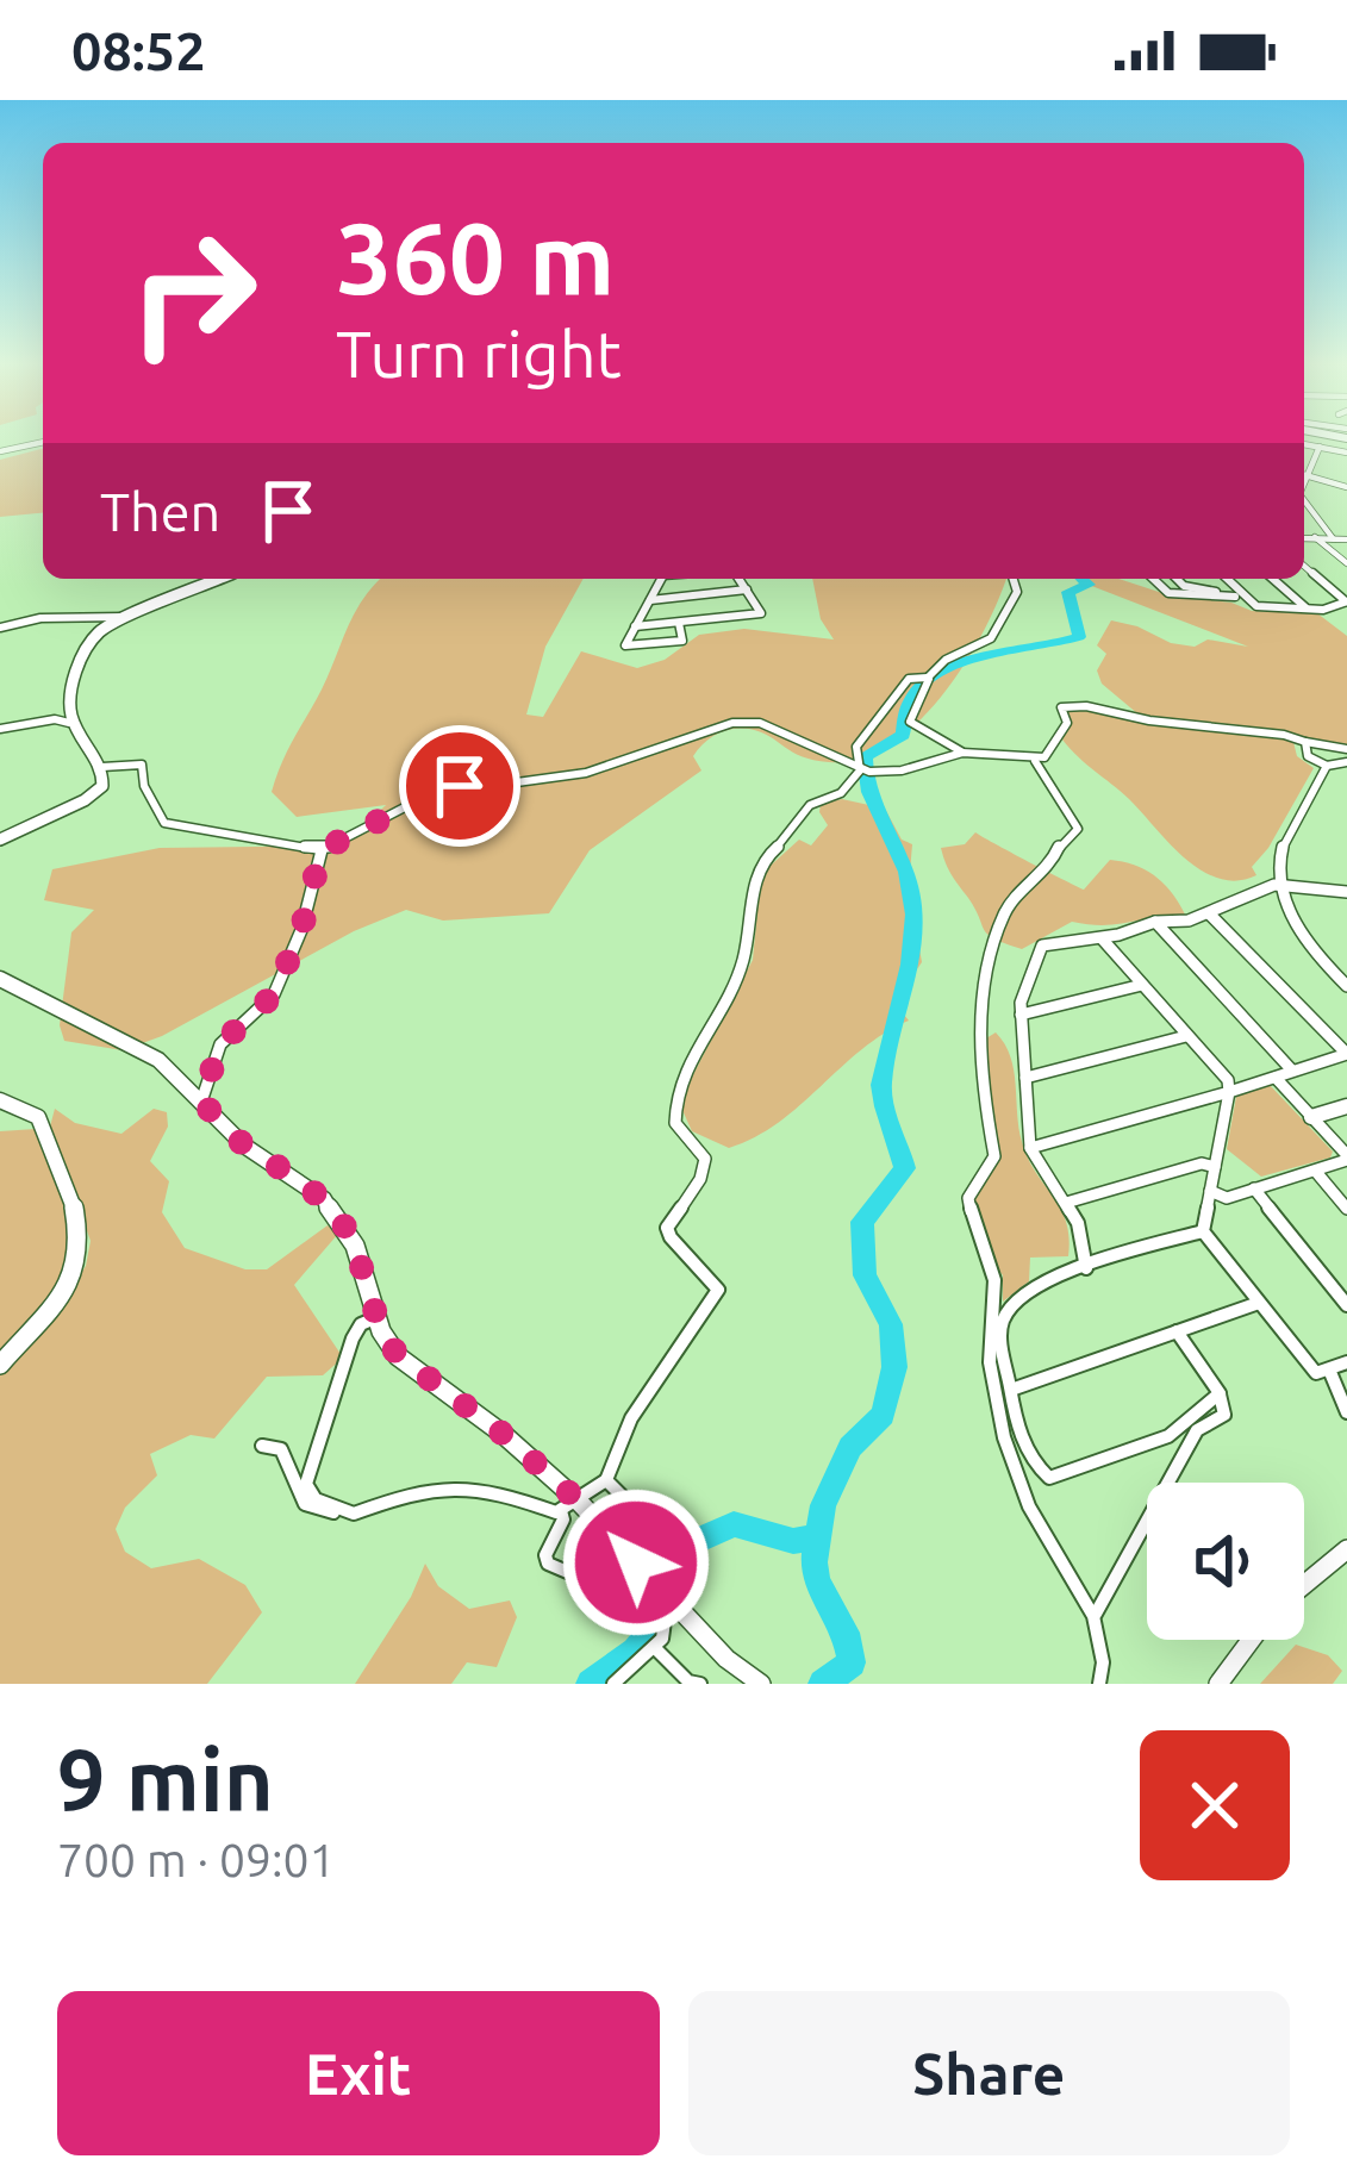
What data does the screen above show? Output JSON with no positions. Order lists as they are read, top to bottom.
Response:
{
  "page": {
    "status": "08:52",
    "turn": ["360 m", "Turn right"],
    "then": "Then",
    "heading": ["9 min", "700 m · 09:01"],
    "buttons": ["Exit", "Share"]
  }
}
